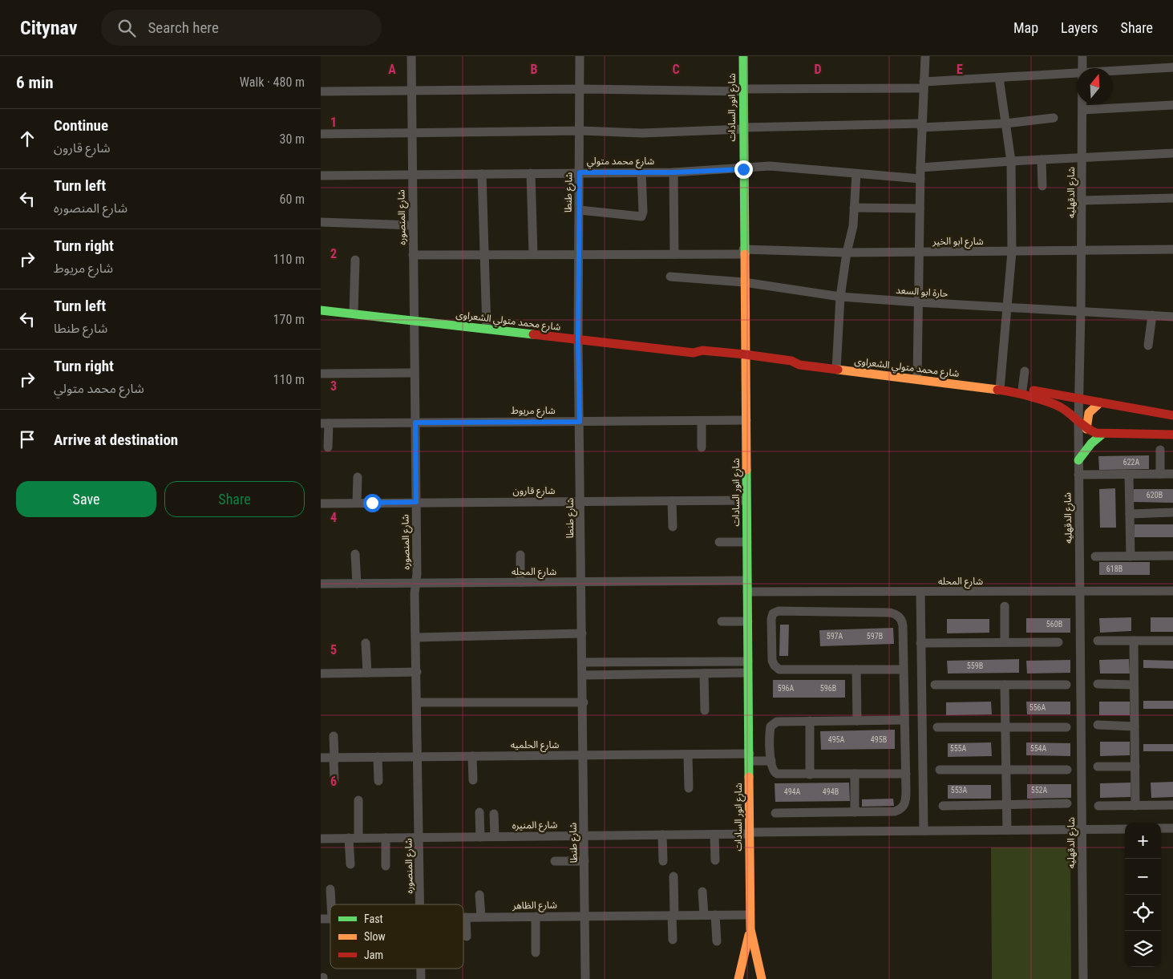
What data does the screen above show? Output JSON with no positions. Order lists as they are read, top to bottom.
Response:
{
  "streets": {
    "street": [
      "شارع انور السادات",
      "شارع محمد متولي",
      "شارع طنطا",
      "شارع الدقهليه",
      "شارع المنصوره",
      "شارع ابو الخير",
      "حارة ابو السعد",
      "شارع محمد متولي الشعراوى",
      "شارع مريوط",
      "شارع قارون",
      "شارع المحله",
      "شارع الحلميه",
      "شارع المنيره",
      "شارع الظاهر"
    ]
  },
  "crossings": [
    ["شارع انور السادات", "شارع محمد متولي"],
    ["شارع انور السادات", "شارع ابو الخير"],
    ["شارع انور السادات", "حارة ابو السعد"],
    ["شارع انور السادات", "شارع محمد متولي الشعراوى"],
    ["شارع انور السادات", "شارع مريوط"],
    ["شارع انور السادات", "شارع قارون"],
    ["شارع انور السادات", "شارع المحله"],
    ["شارع انور السادات", "شارع الحلميه"],
    ["شارع انور السادات", "شارع المنيره"],
    ["شارع انور السادات", "شارع الظاهر"],
    ["شارع محمد متولي", "شارع طنطا"],
    ["شارع محمد متولي", "شارع المنصوره"],
    ["شارع طنطا", "شارع ابو الخير"],
    ["شارع طنطا", "شارع محمد متولي الشعراوى"],
    ["شارع طنطا", "شارع مريوط"],
    ["شارع طنطا", "شارع قارون"],
    ["شارع طنطا", "شارع المحله"],
    ["شارع طنطا", "شارع الحلميه"],
    ["شارع طنطا", "شارع المنيره"],
    ["شارع طنطا", "شارع الظاهر"],
    ["شارع الدقهليه", "شارع ابو الخير"],
    ["شارع الدقهليه", "حارة ابو السعد"],
    ["شارع الدقهليه", "شارع محمد متولي الشعراوى"],
    ["شارع الدقهليه", "شارع المحله"],
    ["شارع الدقهليه", "شارع المنيره"],
    ["شارع المنصوره", "شارع ابو الخير"],
    ["شارع المنصوره", "شارع محمد متولي الشعراوى"],
    ["شارع المنصوره", "شارع مريوط"],
    ["شارع المنصوره", "شارع قارون"],
    ["شارع المنصوره", "شارع المحله"],
    ["شارع المنصوره", "شارع الحلميه"],
    ["شارع المنصوره", "شارع المنيره"]
  ],
  "house_numbers": [
    "622A",
    "620B",
    "618B",
    "560B",
    "597A",
    "597B",
    "559B",
    "596A",
    "596B",
    "556A",
    "495A",
    "495B",
    "555A",
    "554A",
    "553A",
    "552A",
    "494A",
    "494B"
  ],
  "legend": ["Fast", "Slow", "Jam"],
  "north": "top",
  "page": {
    "header": "Citynav",
    "search": "Search here",
    "nav": ["Map", "Layers", "Share"],
    "heading": ["6 min", "Walk · 480 m"],
    "list": [
      ["Continue", "شارع قارون", "30 m"],
      ["Turn left", "شارع المنصوره", "60 m"],
      ["Turn right", "شارع مريوط", "110 m"],
      ["Turn left", "شارع طنطا", "170 m"],
      ["Turn right", "شارع محمد متولي", "110 m"],
      "Arrive at destination"
    ],
    "buttons": ["Save", "Share"],
    "map_buttons": ["+", "−"]
  },
  "grid": {
    "columns": [
      "A",
      "B",
      "C",
      "D",
      "E"
    ],
    "rows": [
      "1",
      "2",
      "3",
      "4",
      "5",
      "6"
    ]
  }
}
